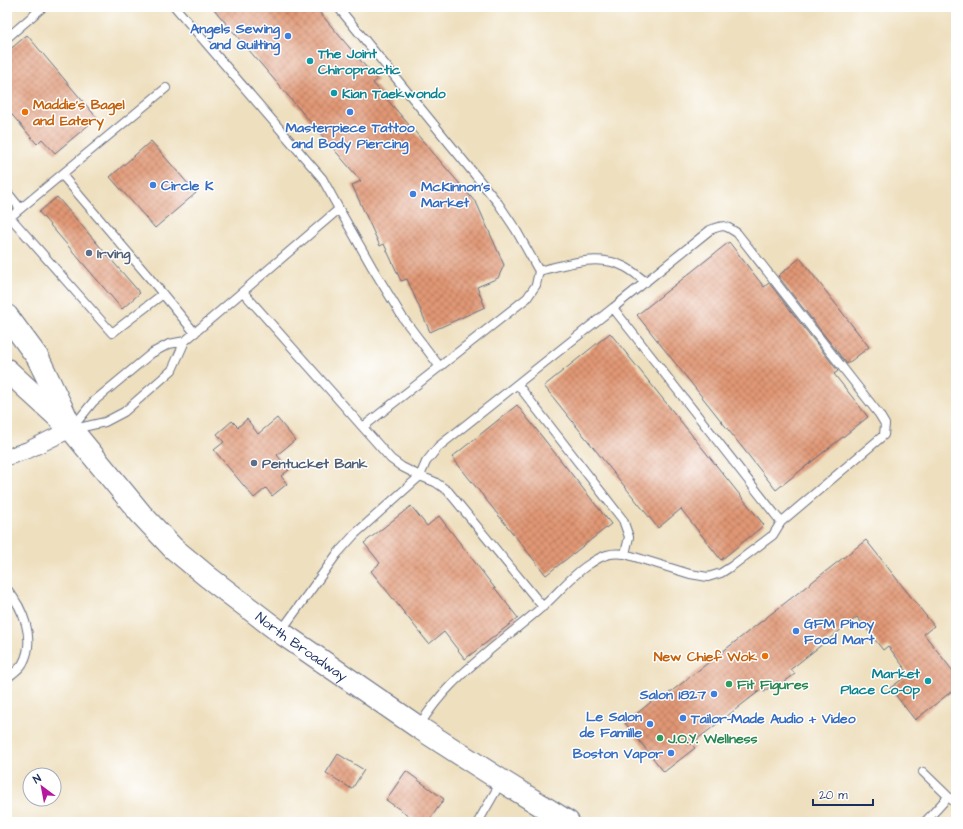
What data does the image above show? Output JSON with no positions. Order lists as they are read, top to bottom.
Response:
{
  "streets": {
    "main road": ["North Broadway"]
  },
  "places": [
    "Angels Sewing and Quilting",
    "The Joint Chiropractic",
    "Kian Taekwondo",
    "Maddie's Bagel and Eatery",
    "Masterpiece Tattoo and Body Piercing",
    "Circle K",
    "McKinnon's Market",
    "Irving",
    "Pentucket Bank",
    "GFM Pinoy Food Mart",
    "New Chief Wok",
    "Market Place Co-Op",
    "Fit Figures",
    "Salon 1827",
    "Tailor-Made Audio + Video",
    "Le Salon de Famille",
    "J.O.Y. Wellness",
    "Boston Vapor"
  ],
  "scale_bar": "20 m",
  "north": "top left"
}
